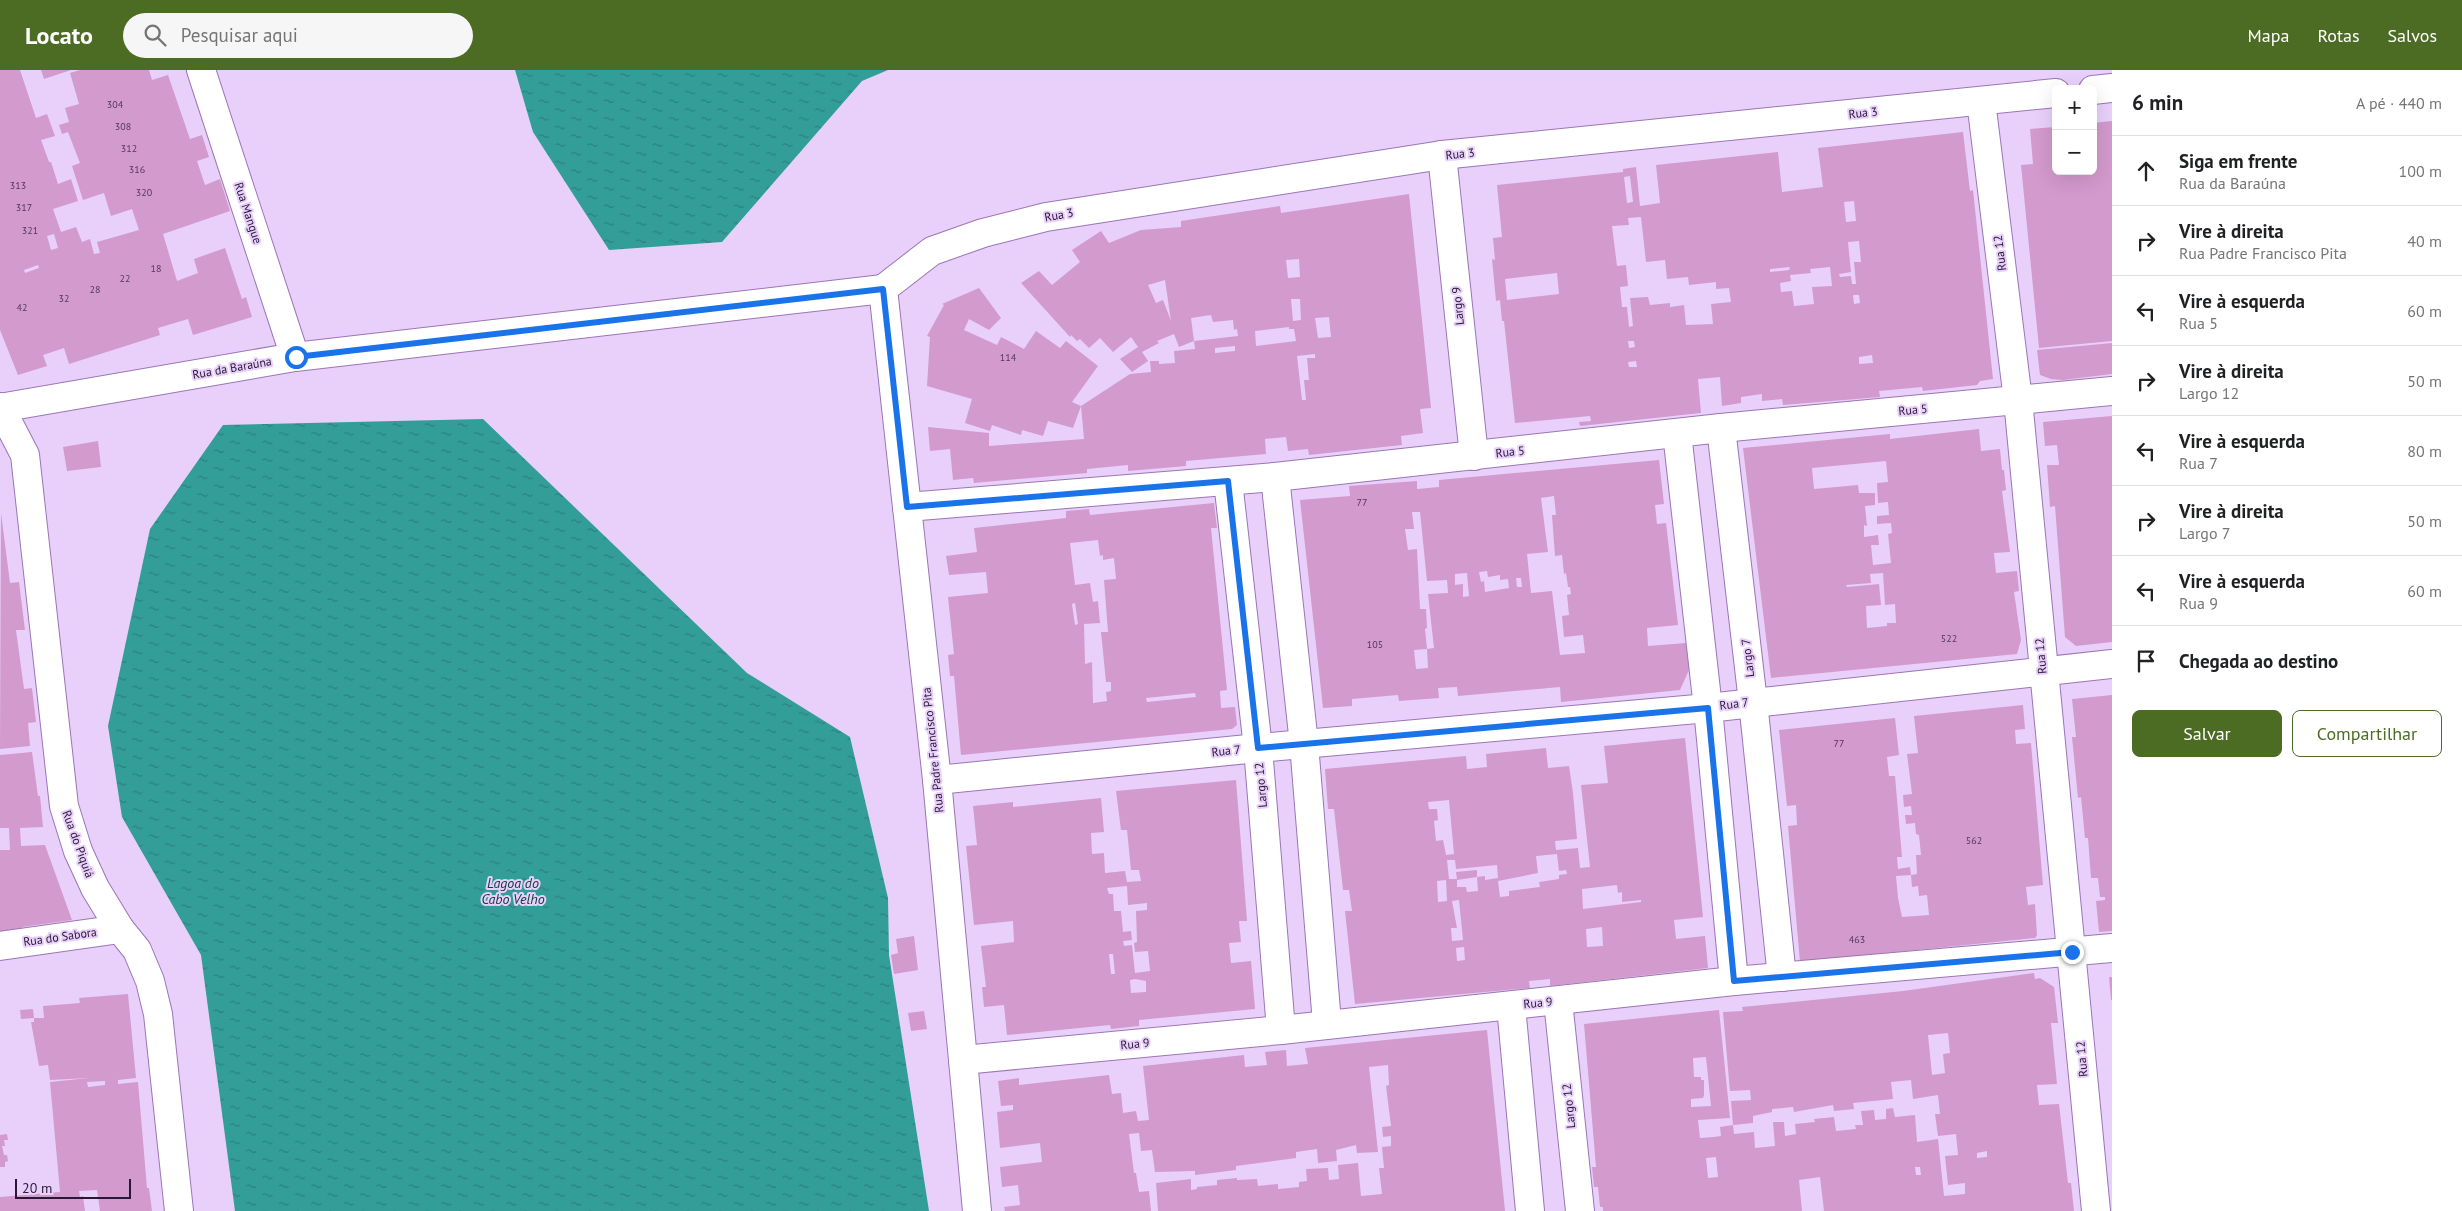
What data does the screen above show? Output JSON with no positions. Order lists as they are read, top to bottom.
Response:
{
  "streets": {
    "street": [
      "Rua 3",
      "Rua Mangue",
      "Rua 12",
      "Largo 9",
      "Rua da Baraúna",
      "Rua 5",
      "Largo 7",
      "Rua 7",
      "Rua Padre Francisco Pita",
      "Largo 12",
      "Rua do Piquiá",
      "Rua do Sabora",
      "Rua 9"
    ]
  },
  "crossings": [
    ["Rua 3", "Rua 12"],
    ["Rua 3", "Largo 9"],
    ["Rua 3", "Rua da Baraúna"],
    ["Rua 3", "Rua Padre Francisco Pita"],
    ["Rua Mangue", "Rua da Baraúna"],
    ["Rua 12", "Rua 5"],
    ["Rua 12", "Rua 7"],
    ["Rua 12", "Rua 9"],
    ["Largo 9", "Rua 5"],
    ["Rua da Baraúna", "Rua Padre Francisco Pita"],
    ["Rua da Baraúna", "Rua do Piquiá"],
    ["Rua 5", "Largo 7"],
    ["Rua 5", "Rua Padre Francisco Pita"],
    ["Rua 5", "Largo 12"],
    ["Largo 7", "Rua 7"],
    ["Largo 7", "Rua 9"],
    ["Rua 7", "Rua Padre Francisco Pita"],
    ["Rua 7", "Largo 12"],
    ["Rua Padre Francisco Pita", "Rua 9"],
    ["Largo 12", "Rua 9"],
    ["Rua do Piquiá", "Rua do Sabora"]
  ],
  "water": ["Lagoa do Cabo Velho"],
  "house_numbers": [
    "304",
    "308",
    "312",
    "316",
    "313",
    "320",
    "317",
    "321",
    "18",
    "22",
    "28",
    "32",
    "42",
    "114",
    "77",
    "522",
    "105",
    "77",
    "562",
    "463"
  ],
  "scale_bar": "20 m",
  "page": {
    "header": "Locato",
    "search": "Pesquisar aqui",
    "nav": ["Mapa", "Rotas", "Salvos"],
    "heading": ["6 min", "A pé · 440 m"],
    "map_buttons": ["+", "−"],
    "list": [
      ["Siga em frente", "Rua da Baraúna", "100 m"],
      ["Vire à direita", "Rua Padre Francisco Pita", "40 m"],
      ["Vire à esquerda", "Rua 5", "60 m"],
      ["Vire à direita", "Largo 12", "50 m"],
      ["Vire à esquerda", "Rua 7", "80 m"],
      ["Vire à direita", "Largo 7", "50 m"],
      ["Vire à esquerda", "Rua 9", "60 m"],
      "Chegada ao destino"
    ],
    "buttons": ["Salvar", "Compartilhar"],
    "scale": "20 m"
  }
}
